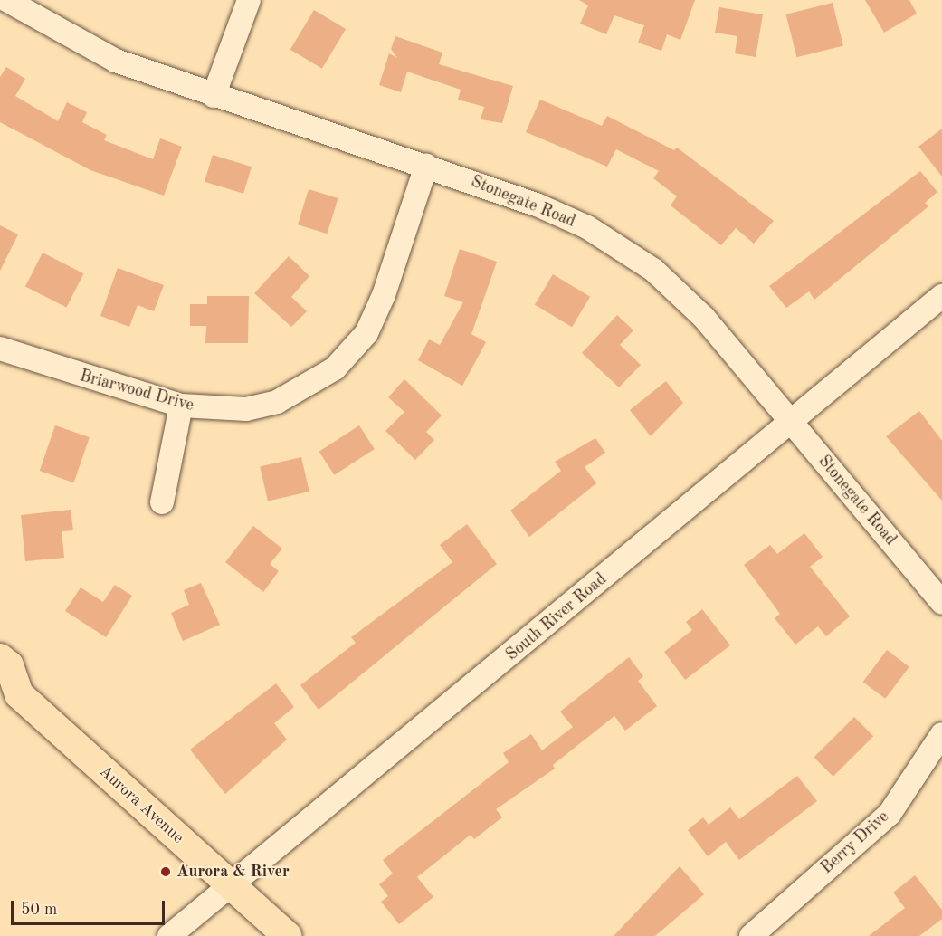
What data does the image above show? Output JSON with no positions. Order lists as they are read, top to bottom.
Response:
{
  "streets": {
    "main road": ["Aurora Avenue"],
    "street": [
      "Stonegate Road",
      "Briarwood Drive",
      "South River Road",
      "Berry Drive"
    ]
  },
  "crossings": [
    ["Stonegate Road", "Briarwood Drive"],
    ["Stonegate Road", "South River Road"],
    ["South River Road", "Aurora Avenue"]
  ],
  "places": ["Aurora & River"],
  "scale_bar": "50 m"
}
